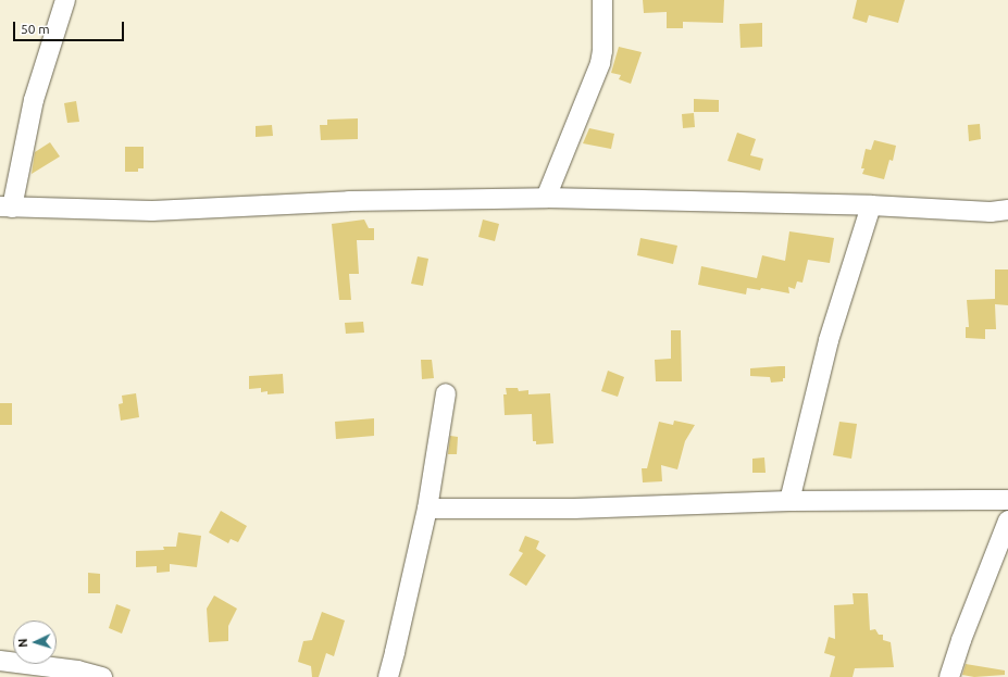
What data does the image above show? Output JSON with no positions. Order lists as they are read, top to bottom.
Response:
{
  "scale_bar": "50 m",
  "north": "left"
}
